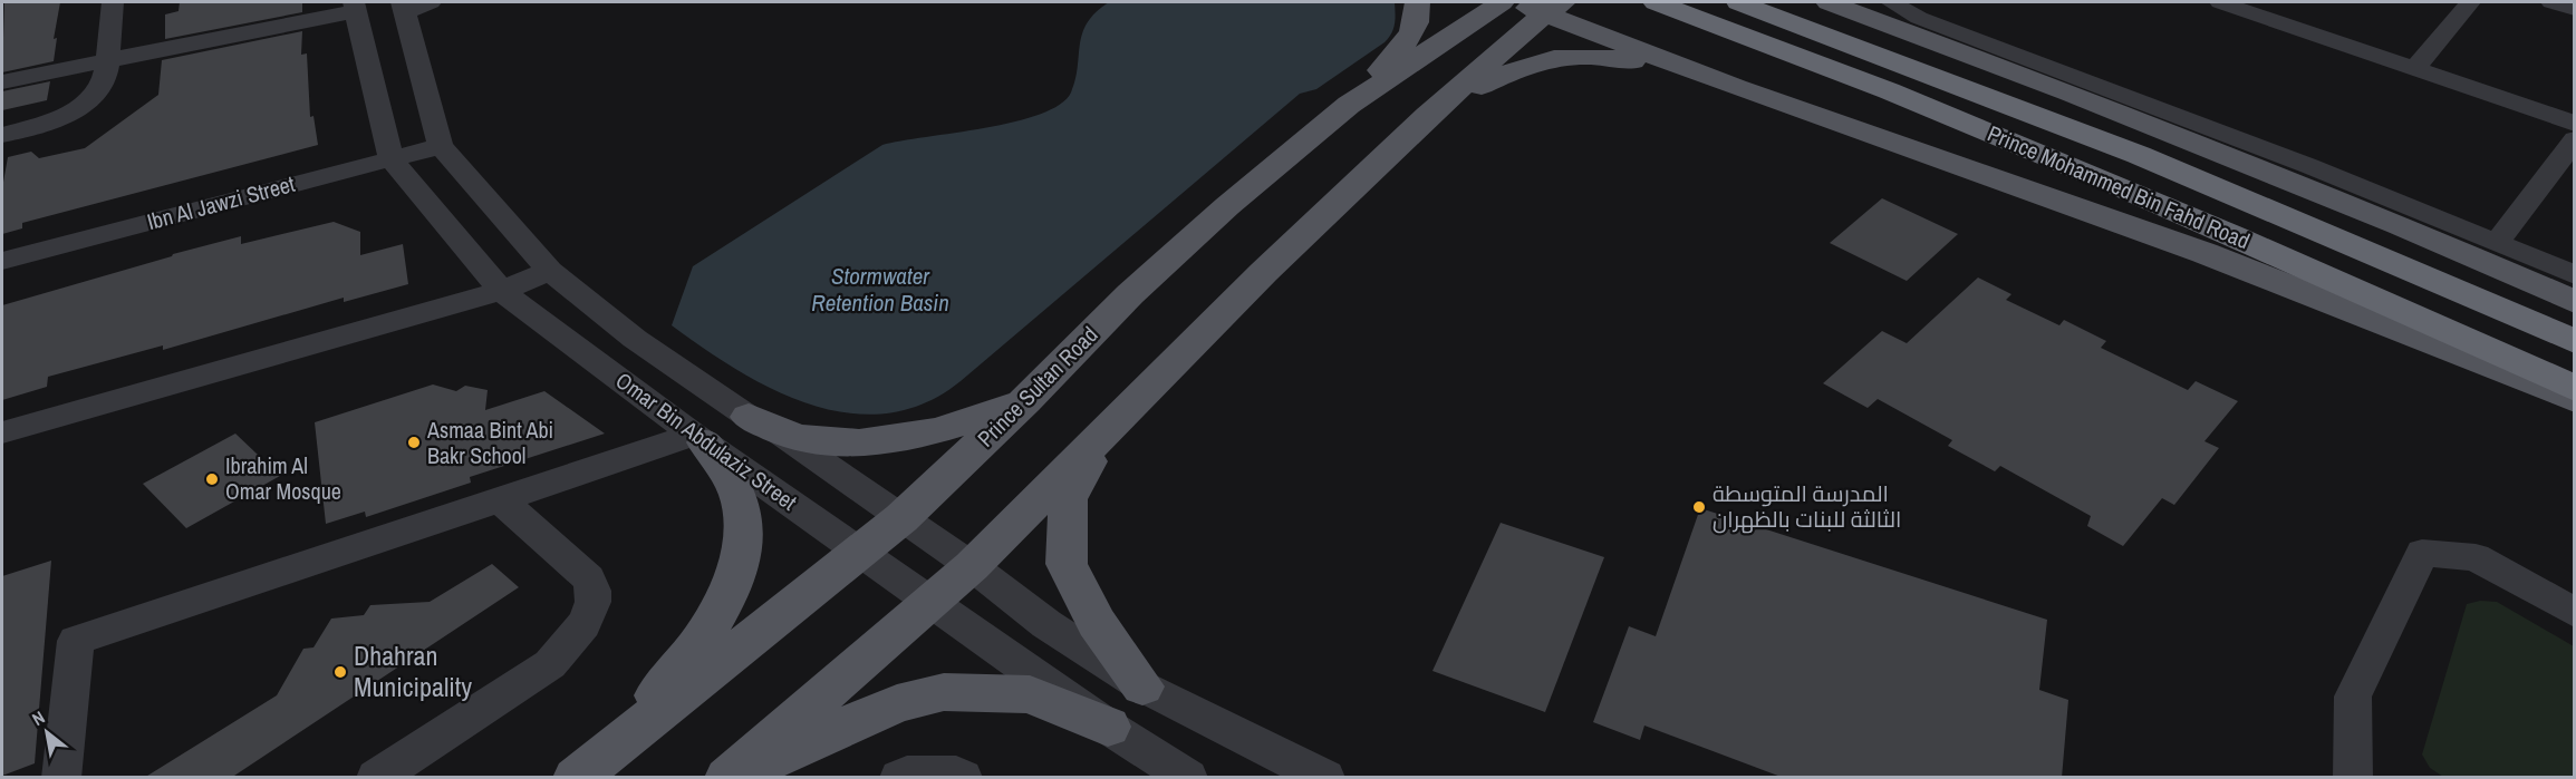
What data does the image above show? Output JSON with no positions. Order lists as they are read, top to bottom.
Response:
{
  "streets": {
    "highway": ["Prince Mohammed Bin Fahd Road"],
    "main road": ["Prince Sultan Road"],
    "street": ["Ibn Al Jawzi Street", "Omar Bin Abdulaziz Street"]
  },
  "crossings": [
    ["Ibn Al Jawzi Street", "Omar Bin Abdulaziz Street"],
    ["Prince Sultan Road", "Omar Bin Abdulaziz Street"]
  ],
  "water": ["Stormwater Retention Basin"],
  "places": [
    "Asmaa Bint Abi Bakr School",
    "Ibrahim Al Omar Mosque",
    "المدرسة المتوسطة الثالثة للبنات بالظهران",
    "Dhahran Municipality"
  ],
  "north": "top left"
}
